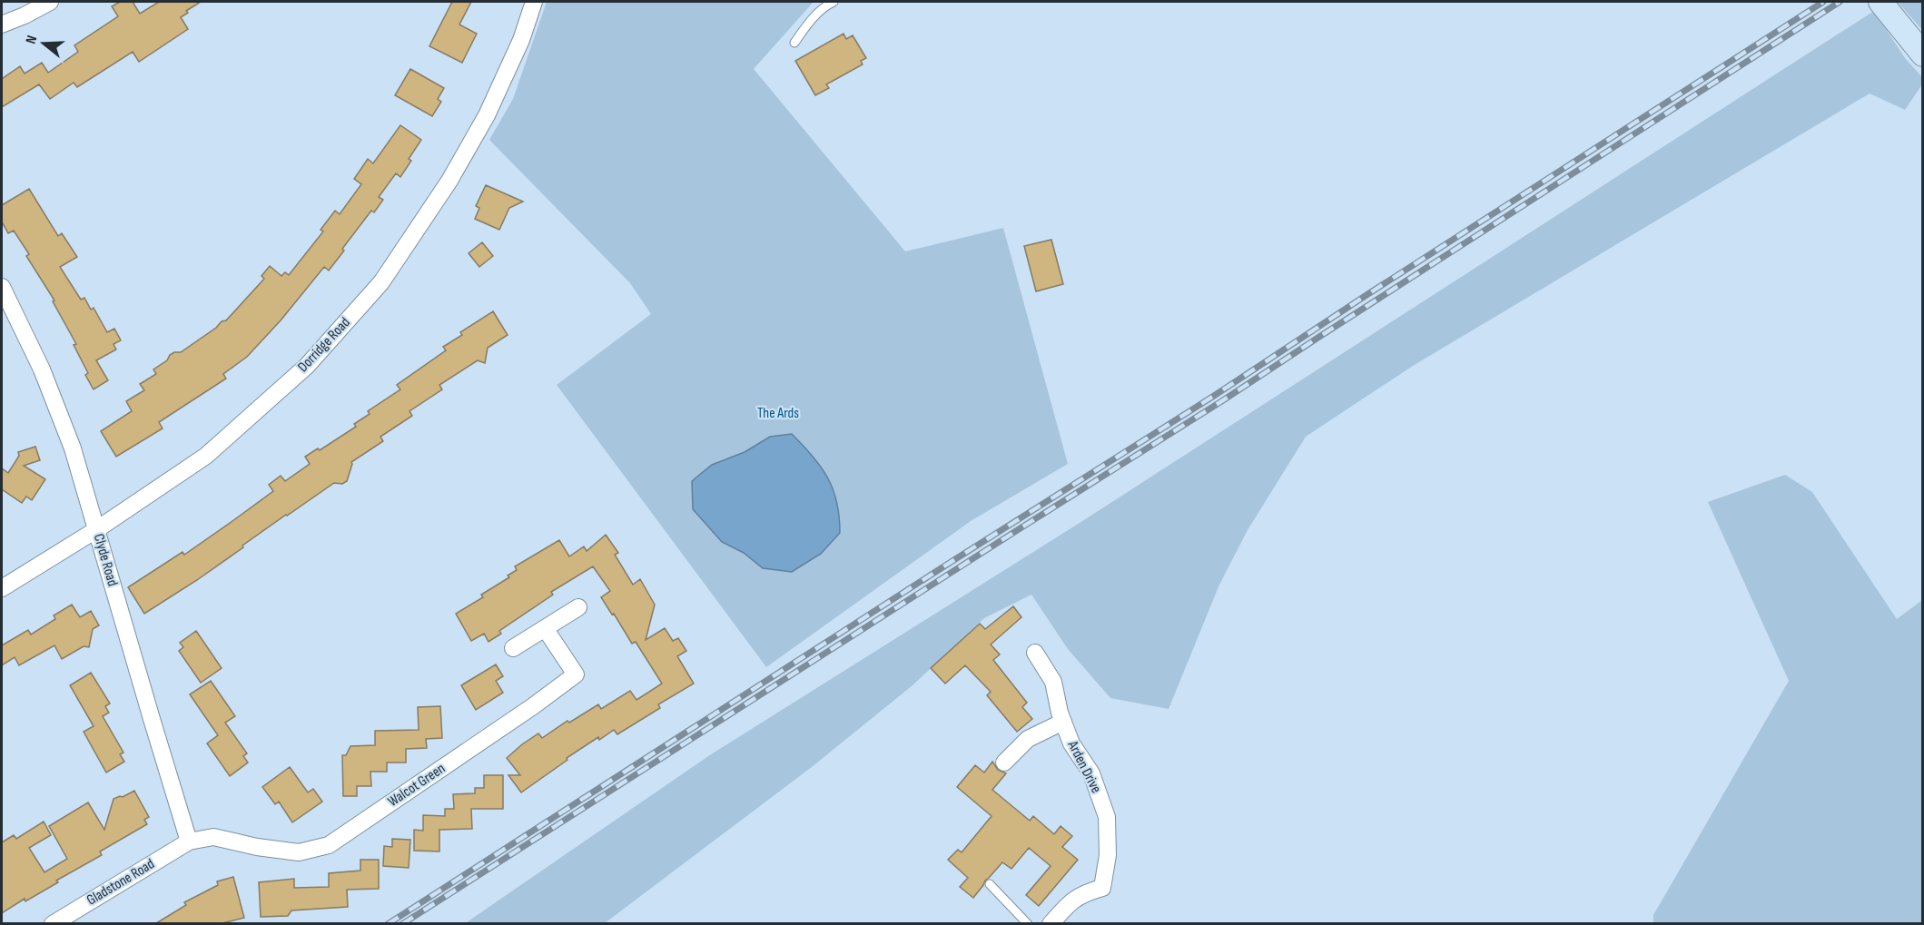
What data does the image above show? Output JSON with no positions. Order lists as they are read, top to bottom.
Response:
{
  "streets": {
    "street": [
      "Dorridge Road",
      "Clyde Road",
      "Arden Drive",
      "Walcot Green",
      "Gladstone Road"
    ]
  },
  "crossings": [
    ["Dorridge Road", "Clyde Road"],
    ["Clyde Road", "Walcot Green"],
    ["Clyde Road", "Gladstone Road"],
    ["Walcot Green", "Gladstone Road"]
  ],
  "parks": ["The Ards"],
  "north": "left"
}
